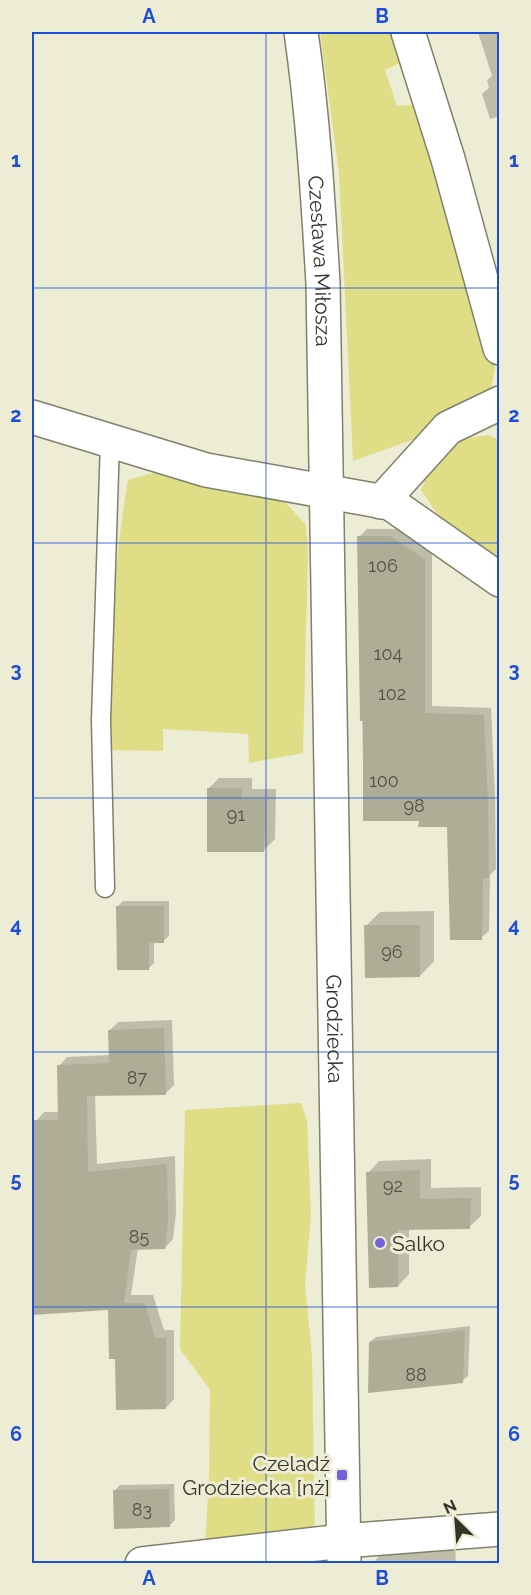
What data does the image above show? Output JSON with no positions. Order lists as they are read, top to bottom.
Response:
{
  "streets": {
    "street": ["Czesława Miłosza", "Grodziecka"]
  },
  "crossings": [
    ["Czesława Miłosza", "Grodziecka"]
  ],
  "places": {
    "other": ["Salko"],
    "transit": ["Czeladź Grodziecka [nż]"]
  },
  "house_numbers": [
    "106",
    "104",
    "102",
    "100",
    "98",
    "91",
    "96",
    "87",
    "92",
    "85",
    "88",
    "83"
  ],
  "north": "top left",
  "grid": {
    "columns": ["A", "B"],
    "rows": [
      "1",
      "2",
      "3",
      "4",
      "5",
      "6"
    ]
  }
}
